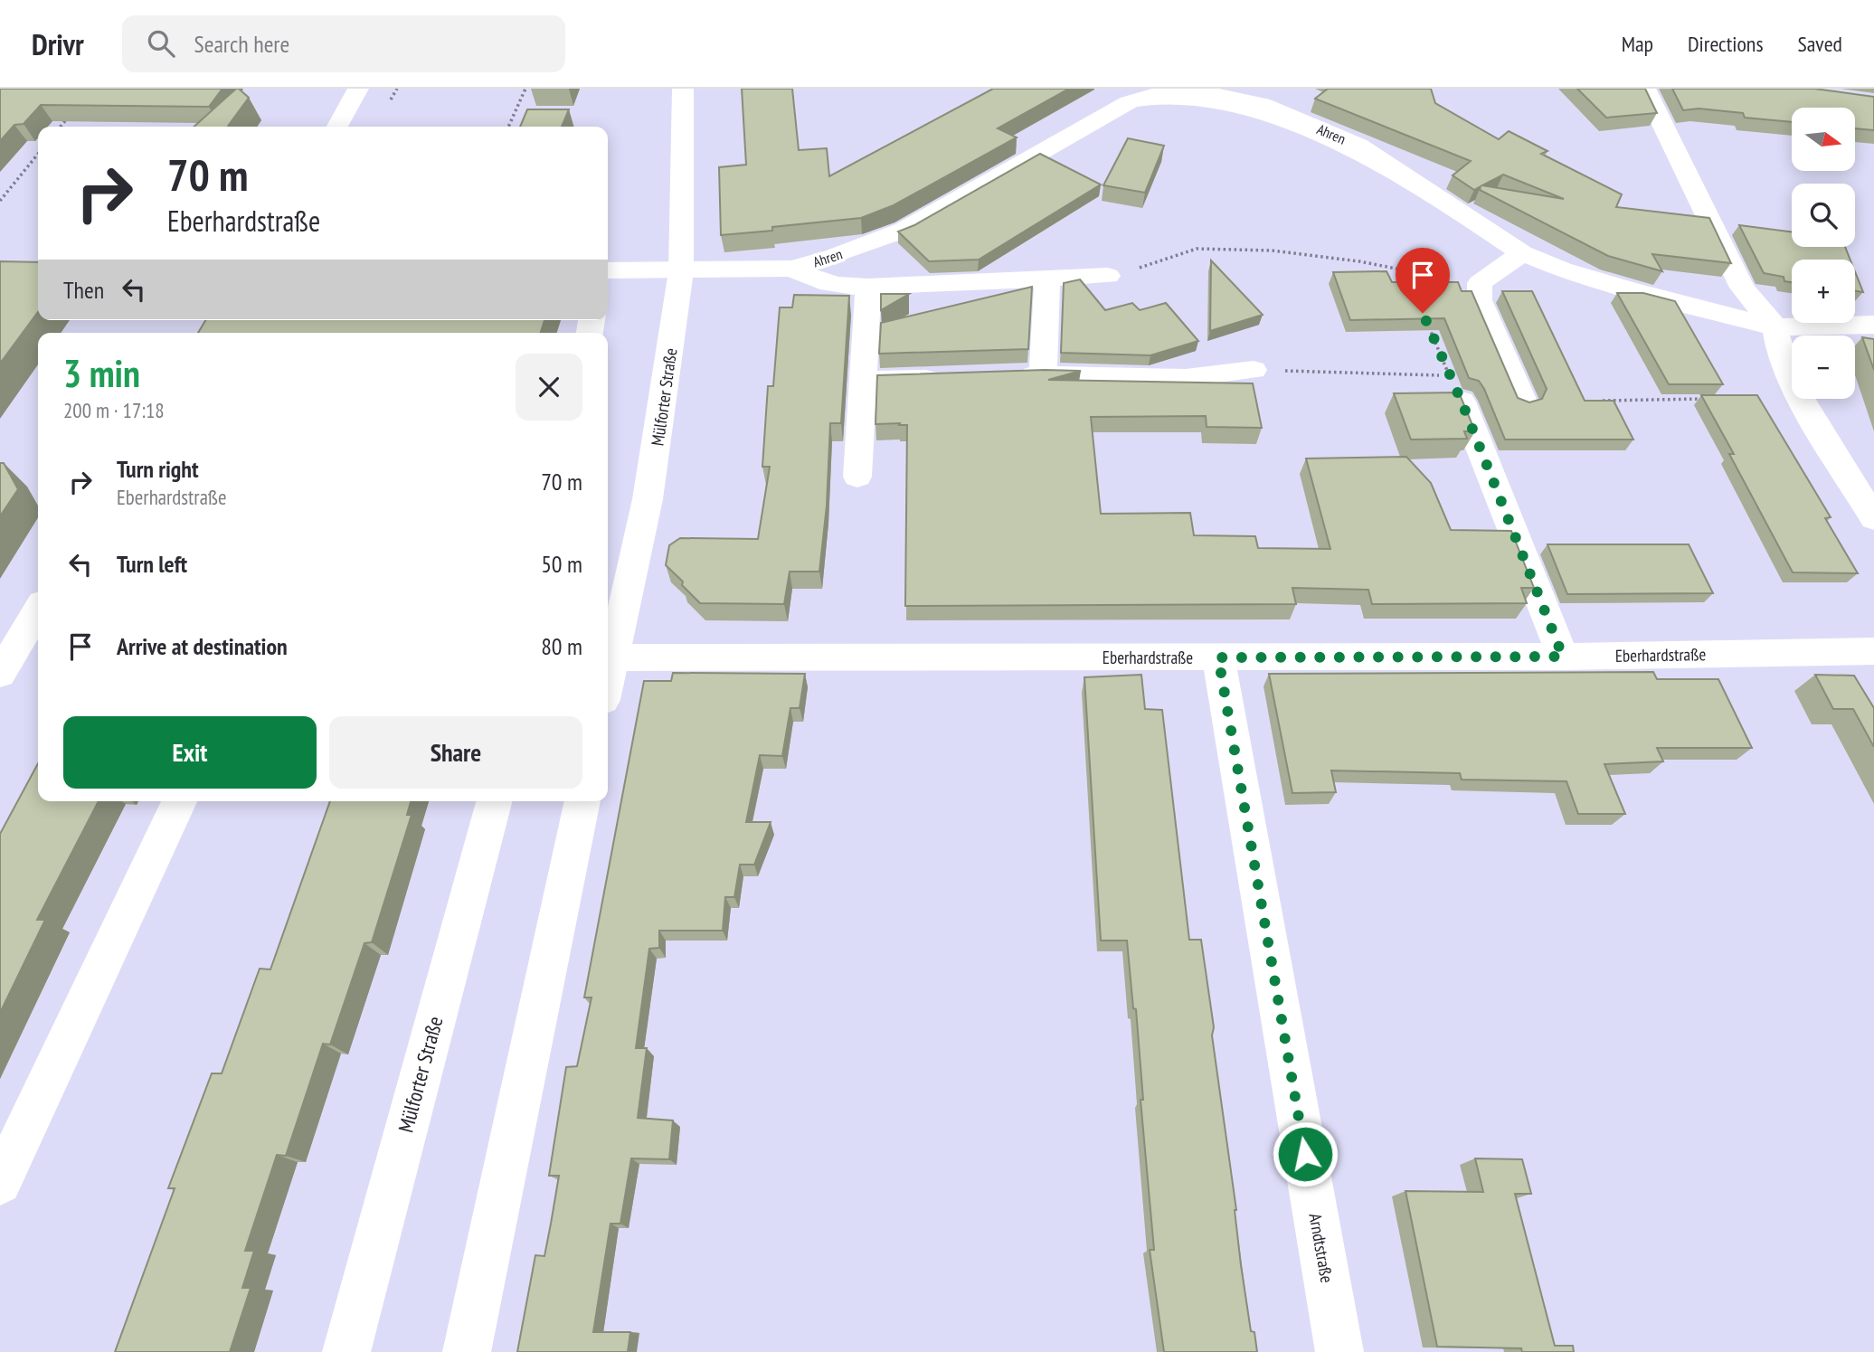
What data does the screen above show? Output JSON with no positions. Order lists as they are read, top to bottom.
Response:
{
  "streets": {
    "street": [
      "Ahren",
      "Mülforter Straße",
      "Eberhardstraße",
      "Arndtstraße"
    ]
  },
  "crossings": [
    ["Ahren", "Mülforter Straße"],
    ["Mülforter Straße", "Eberhardstraße"],
    ["Eberhardstraße", "Arndtstraße"]
  ],
  "north": "right",
  "page": {
    "header": "Drivr",
    "search": "Search here",
    "nav": ["Map", "Directions", "Saved"],
    "map_buttons": ["+", "−"],
    "turn": ["70 m", "Eberhardstraße"],
    "then": "Then",
    "heading": ["3 min", "200 m · 17:18"],
    "list": [
      {
        "name": "Turn right",
        "note": "Eberhardstraße",
        "value": "70 m"
      },
      {
        "name": "Turn left",
        "value": "50 m"
      },
      {
        "name": "Arrive at destination",
        "value": "80 m"
      }
    ],
    "buttons": ["Exit", "Share"]
  }
}
